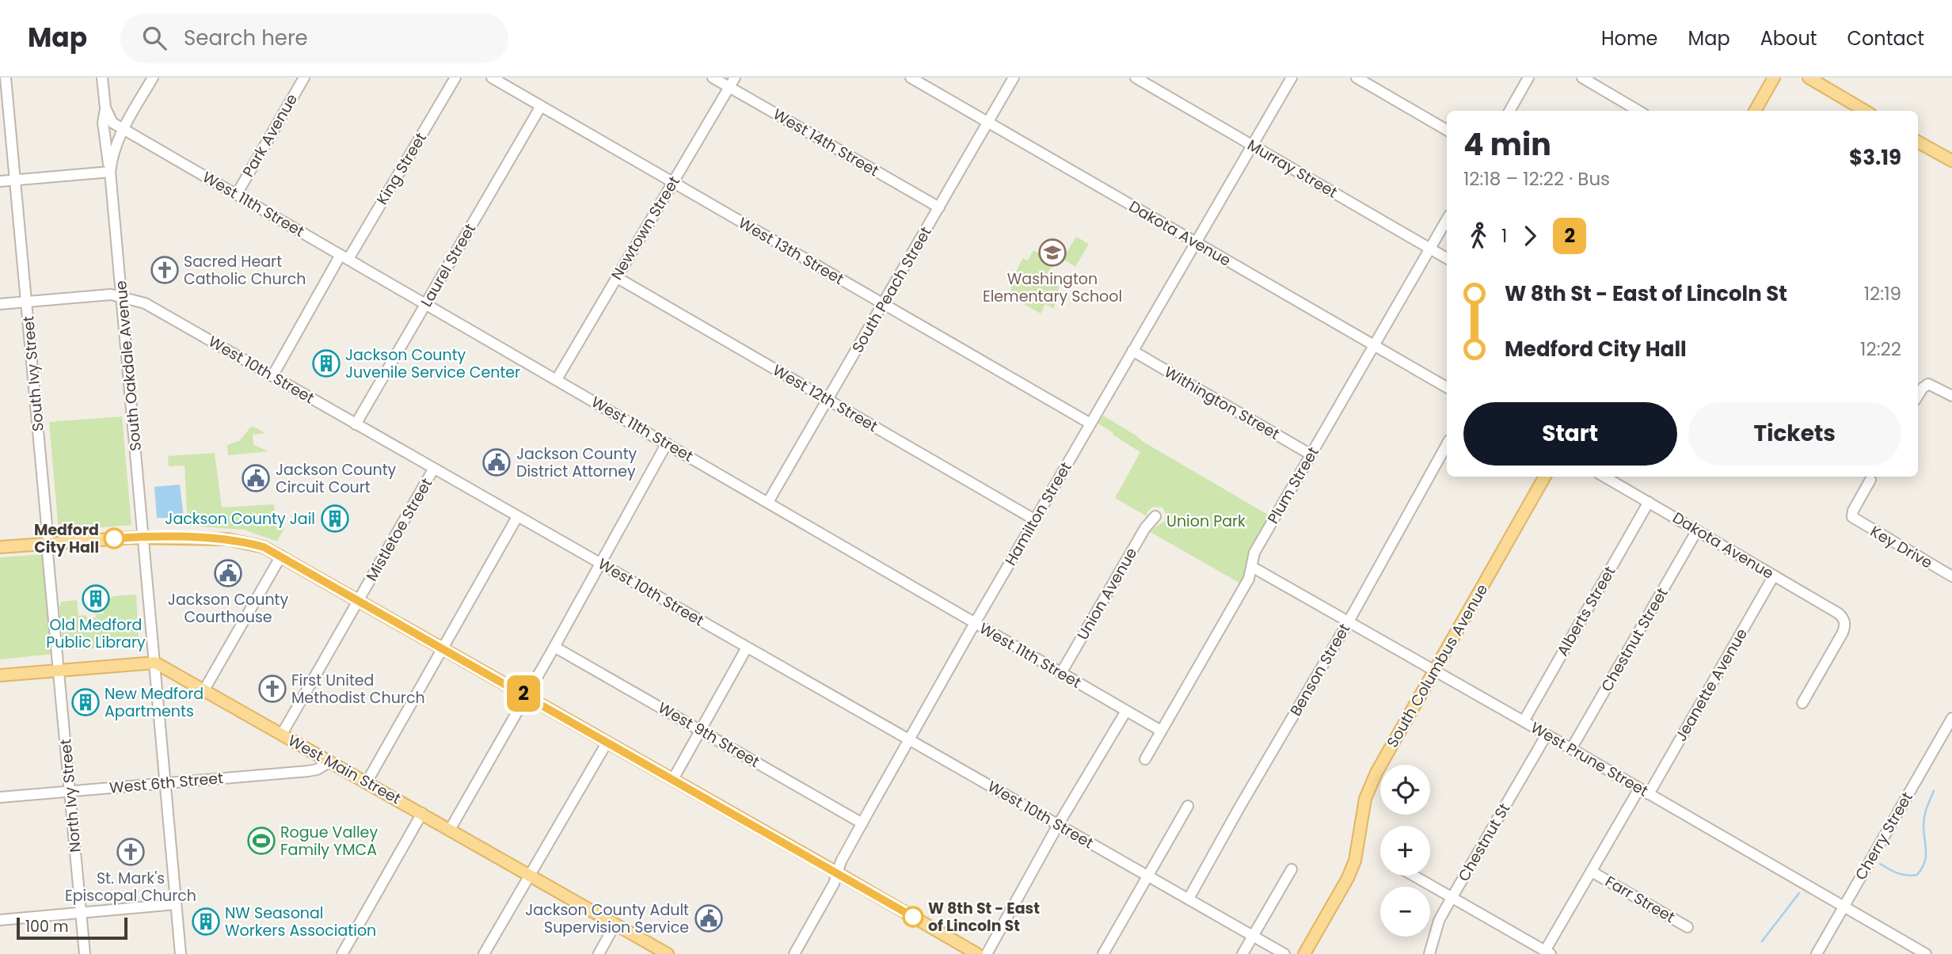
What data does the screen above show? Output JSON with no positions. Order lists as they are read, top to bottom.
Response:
{
  "streets": {
    "main road": ["South Columbus Avenue", "West Main Street"],
    "street": [
      "Park Avenue",
      "West 14th Street",
      "King Street",
      "Murray Street",
      "West 11th Street",
      "Newtown Street",
      "Dakota Avenue",
      "West 13th Street",
      "Laurel Street",
      "South Peach Street",
      "South Oakdale Avenue",
      "West 10th Street",
      "South Ivy Street",
      "West 12th Street",
      "Withington Street",
      "Plum Street",
      "Hamilton Street",
      "Mistletoe Street",
      "Key Drive",
      "Union Avenue",
      "Alberts Street",
      "Chestnut Street",
      "Benson Street",
      "Jeanette Avenue",
      "West 9th Street",
      "West Prune Street",
      "West 6th Street",
      "North Ivy Street",
      "Cherry Street",
      "Chestnut St",
      "Farr Street"
    ]
  },
  "crossings": [
    ["Park Avenue", "West 11th Street"],
    ["West 14th Street", "Newtown Street"],
    ["West 14th Street", "South Peach Street"],
    ["King Street", "West 11th Street"],
    ["King Street", "West 10th Street"],
    ["Murray Street", "Plum Street"],
    ["Murray Street", "Hamilton Street"],
    ["West 11th Street", "Newtown Street"],
    ["West 11th Street", "Laurel Street"],
    ["West 11th Street", "South Peach Street"],
    ["West 11th Street", "South Oakdale Avenue"],
    ["West 11th Street", "Plum Street"],
    ["West 11th Street", "Hamilton Street"],
    ["West 11th Street", "Union Avenue"],
    ["Newtown Street", "West 13th Street"],
    ["Newtown Street", "West 12th Street"],
    ["Dakota Avenue", "South Peach Street"],
    ["Dakota Avenue", "Plum Street"],
    ["Dakota Avenue", "Hamilton Street"],
    ["Dakota Avenue", "Alberts Street"],
    ["Dakota Avenue", "Chestnut Street"],
    ["Dakota Avenue", "Jeanette Avenue"],
    ["West 13th Street", "Laurel Street"],
    ["West 13th Street", "South Peach Street"],
    ["West 13th Street", "Hamilton Street"],
    ["Laurel Street", "West 10th Street"],
    ["South Peach Street", "West 12th Street"],
    ["South Oakdale Avenue", "West 10th Street"],
    ["South Oakdale Avenue", "West Main Street"],
    ["South Oakdale Avenue", "West 6th Street"],
    ["West 10th Street", "South Ivy Street"],
    ["West 10th Street", "Hamilton Street"],
    ["West 10th Street", "Mistletoe Street"],
    ["West 10th Street", "Benson Street"],
    ["South Ivy Street", "North Ivy Street"],
    ["West 12th Street", "Hamilton Street"],
    ["Withington Street", "Plum Street"],
    ["Withington Street", "Hamilton Street"],
    ["Plum Street", "West Prune Street"],
    ["Hamilton Street", "West 9th Street"],
    ["Mistletoe Street", "West Main Street"],
    ["Alberts Street", "West Prune Street"],
    ["Chestnut Street", "West Prune Street"],
    ["South Columbus Avenue", "West Prune Street"],
    ["Benson Street", "West Prune Street"],
    ["Jeanette Avenue", "West Prune Street"],
    ["Jeanette Avenue", "Farr Street"],
    ["West Prune Street", "Cherry Street"],
    ["West Prune Street", "Chestnut St"],
    ["West Main Street", "West 6th Street"],
    ["West 6th Street", "North Ivy Street"]
  ],
  "parks": ["Union Park"],
  "places": {
    "school or university": ["Washington Elementary School"],
    "church": ["Sacred Heart Catholic Church", "First United Methodist Church", "St. Mark's Episcopal Church"],
    "building": [
      "Jackson County Juvenile Service Center",
      "Jackson County Jail",
      "Old Medford Public Library",
      "New Medford Apartments",
      "NW Seasonal Workers Association"
    ],
    "public building": [
      "Jackson County District Attorney",
      "Jackson County Circuit Court",
      "Jackson County Courthouse",
      "Jackson County Adult Supervision Service"
    ],
    "other": ["Medford City Hall", "W 8th St - East of Lincoln St"],
    "sports": ["Rogue Valley Family YMCA"]
  },
  "lines": ["bus line 2"],
  "scale_bar": "100 m",
  "page": {
    "header": "Map",
    "search": "Search here",
    "nav": [
      "Home",
      "Map",
      "About",
      "Contact"
    ],
    "on_map": "2",
    "heading": ["4 min", "12:18 – 12:22 · Bus", "$3.19"],
    "legs": ["1", "2"],
    "list": [
      {
        "name": "W 8th St - East of Lincoln St",
        "value": "12:19"
      },
      {
        "name": "Medford City Hall",
        "value": "12:22"
      }
    ],
    "buttons": ["Start", "Tickets"],
    "map_buttons": ["+", "−"],
    "scale": "100 m"
  }
}
